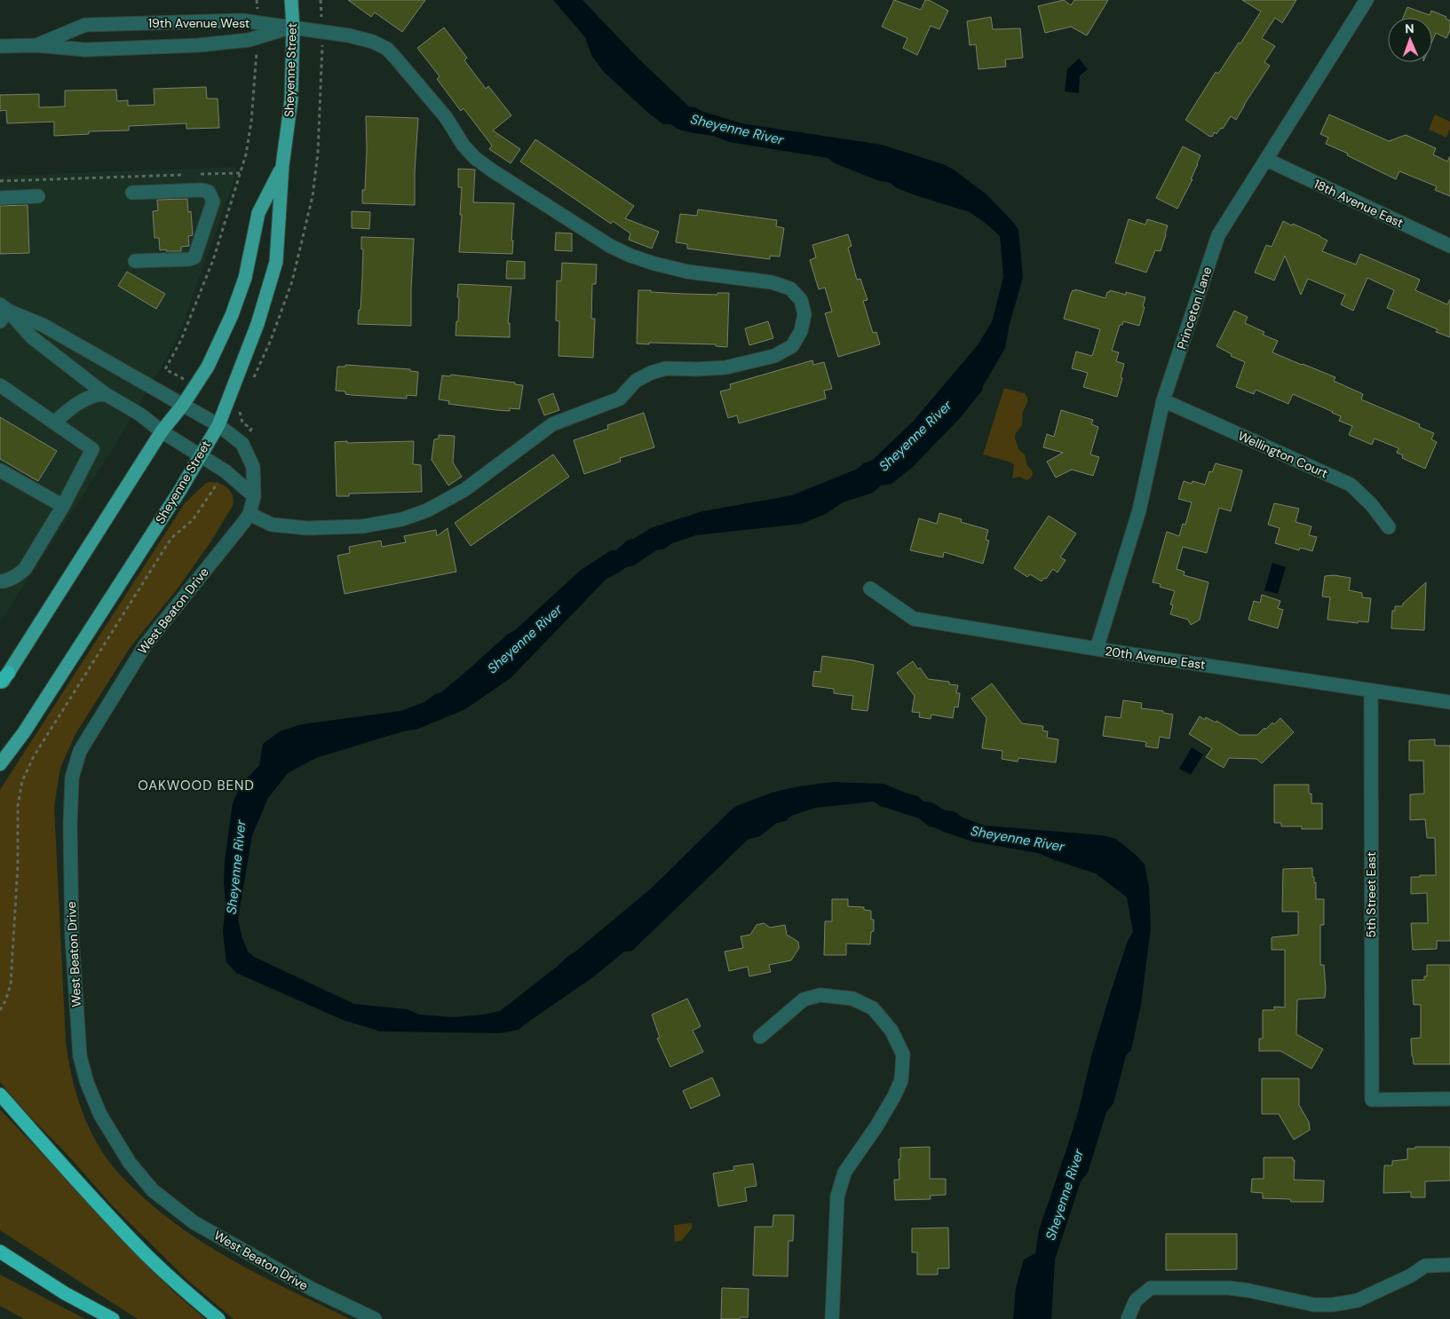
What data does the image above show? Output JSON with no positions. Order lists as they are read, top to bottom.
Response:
{
  "streets": {
    "main road": ["Sheyenne Street"],
    "street": [
      "19th Avenue West",
      "18th Avenue East",
      "Princeton Lane",
      "Wellington Court",
      "West Beaton Drive",
      "20th Avenue East",
      "5th Street East"
    ]
  },
  "crossings": [
    ["19th Avenue West", "Sheyenne Street"],
    ["Sheyenne Street", "West Beaton Drive"],
    ["18th Avenue East", "Princeton Lane"],
    ["Princeton Lane", "Wellington Court"],
    ["Princeton Lane", "20th Avenue East"],
    ["20th Avenue East", "5th Street East"]
  ],
  "districts": ["OAKWOOD BEND"],
  "water": ["Sheyenne River"],
  "north": "top"
}
